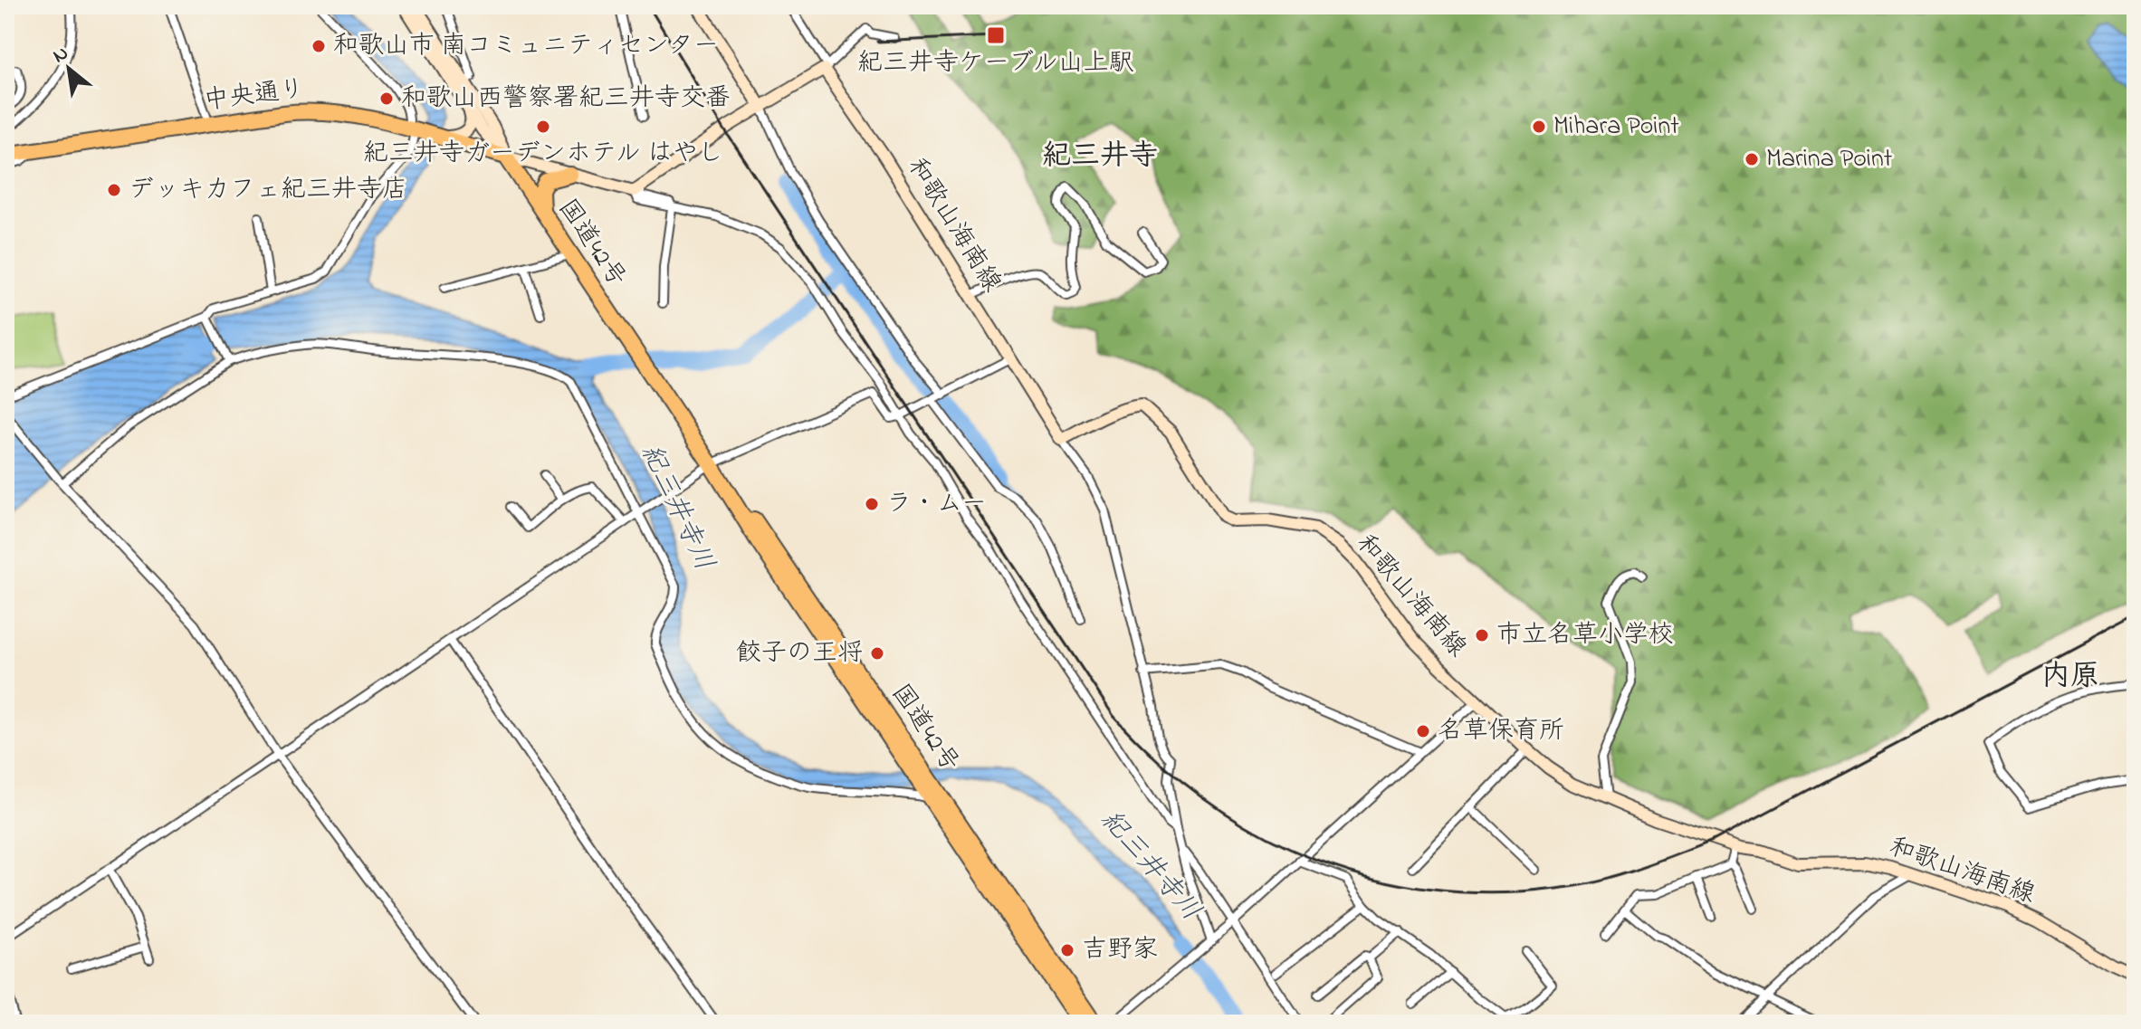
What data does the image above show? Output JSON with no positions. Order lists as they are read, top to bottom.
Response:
{
  "streets": {
    "highway": ["中央通り", "国道42号"],
    "main road": ["和歌山海南線"]
  },
  "crossings": [
    ["中央通り", "国道42号"]
  ],
  "districts": ["紀三井寺", "内原"],
  "water": ["紀三井寺川"],
  "places": {
    "transit": ["紀三井寺ケーブル山上駅"],
    "other": [
      "和歌山市 南コミュニティセンター",
      "和歌山西警察署紀三井寺交番",
      "紀三井寺ガーデンホテル はやし",
      "Mihara Point",
      "Marina Point",
      "デッキカフェ紀三井寺店",
      "ラ・ムー",
      "市立名草小学校",
      "餃子の王将",
      "名草保育所",
      "吉野家"
    ]
  },
  "north": "top left"
}
